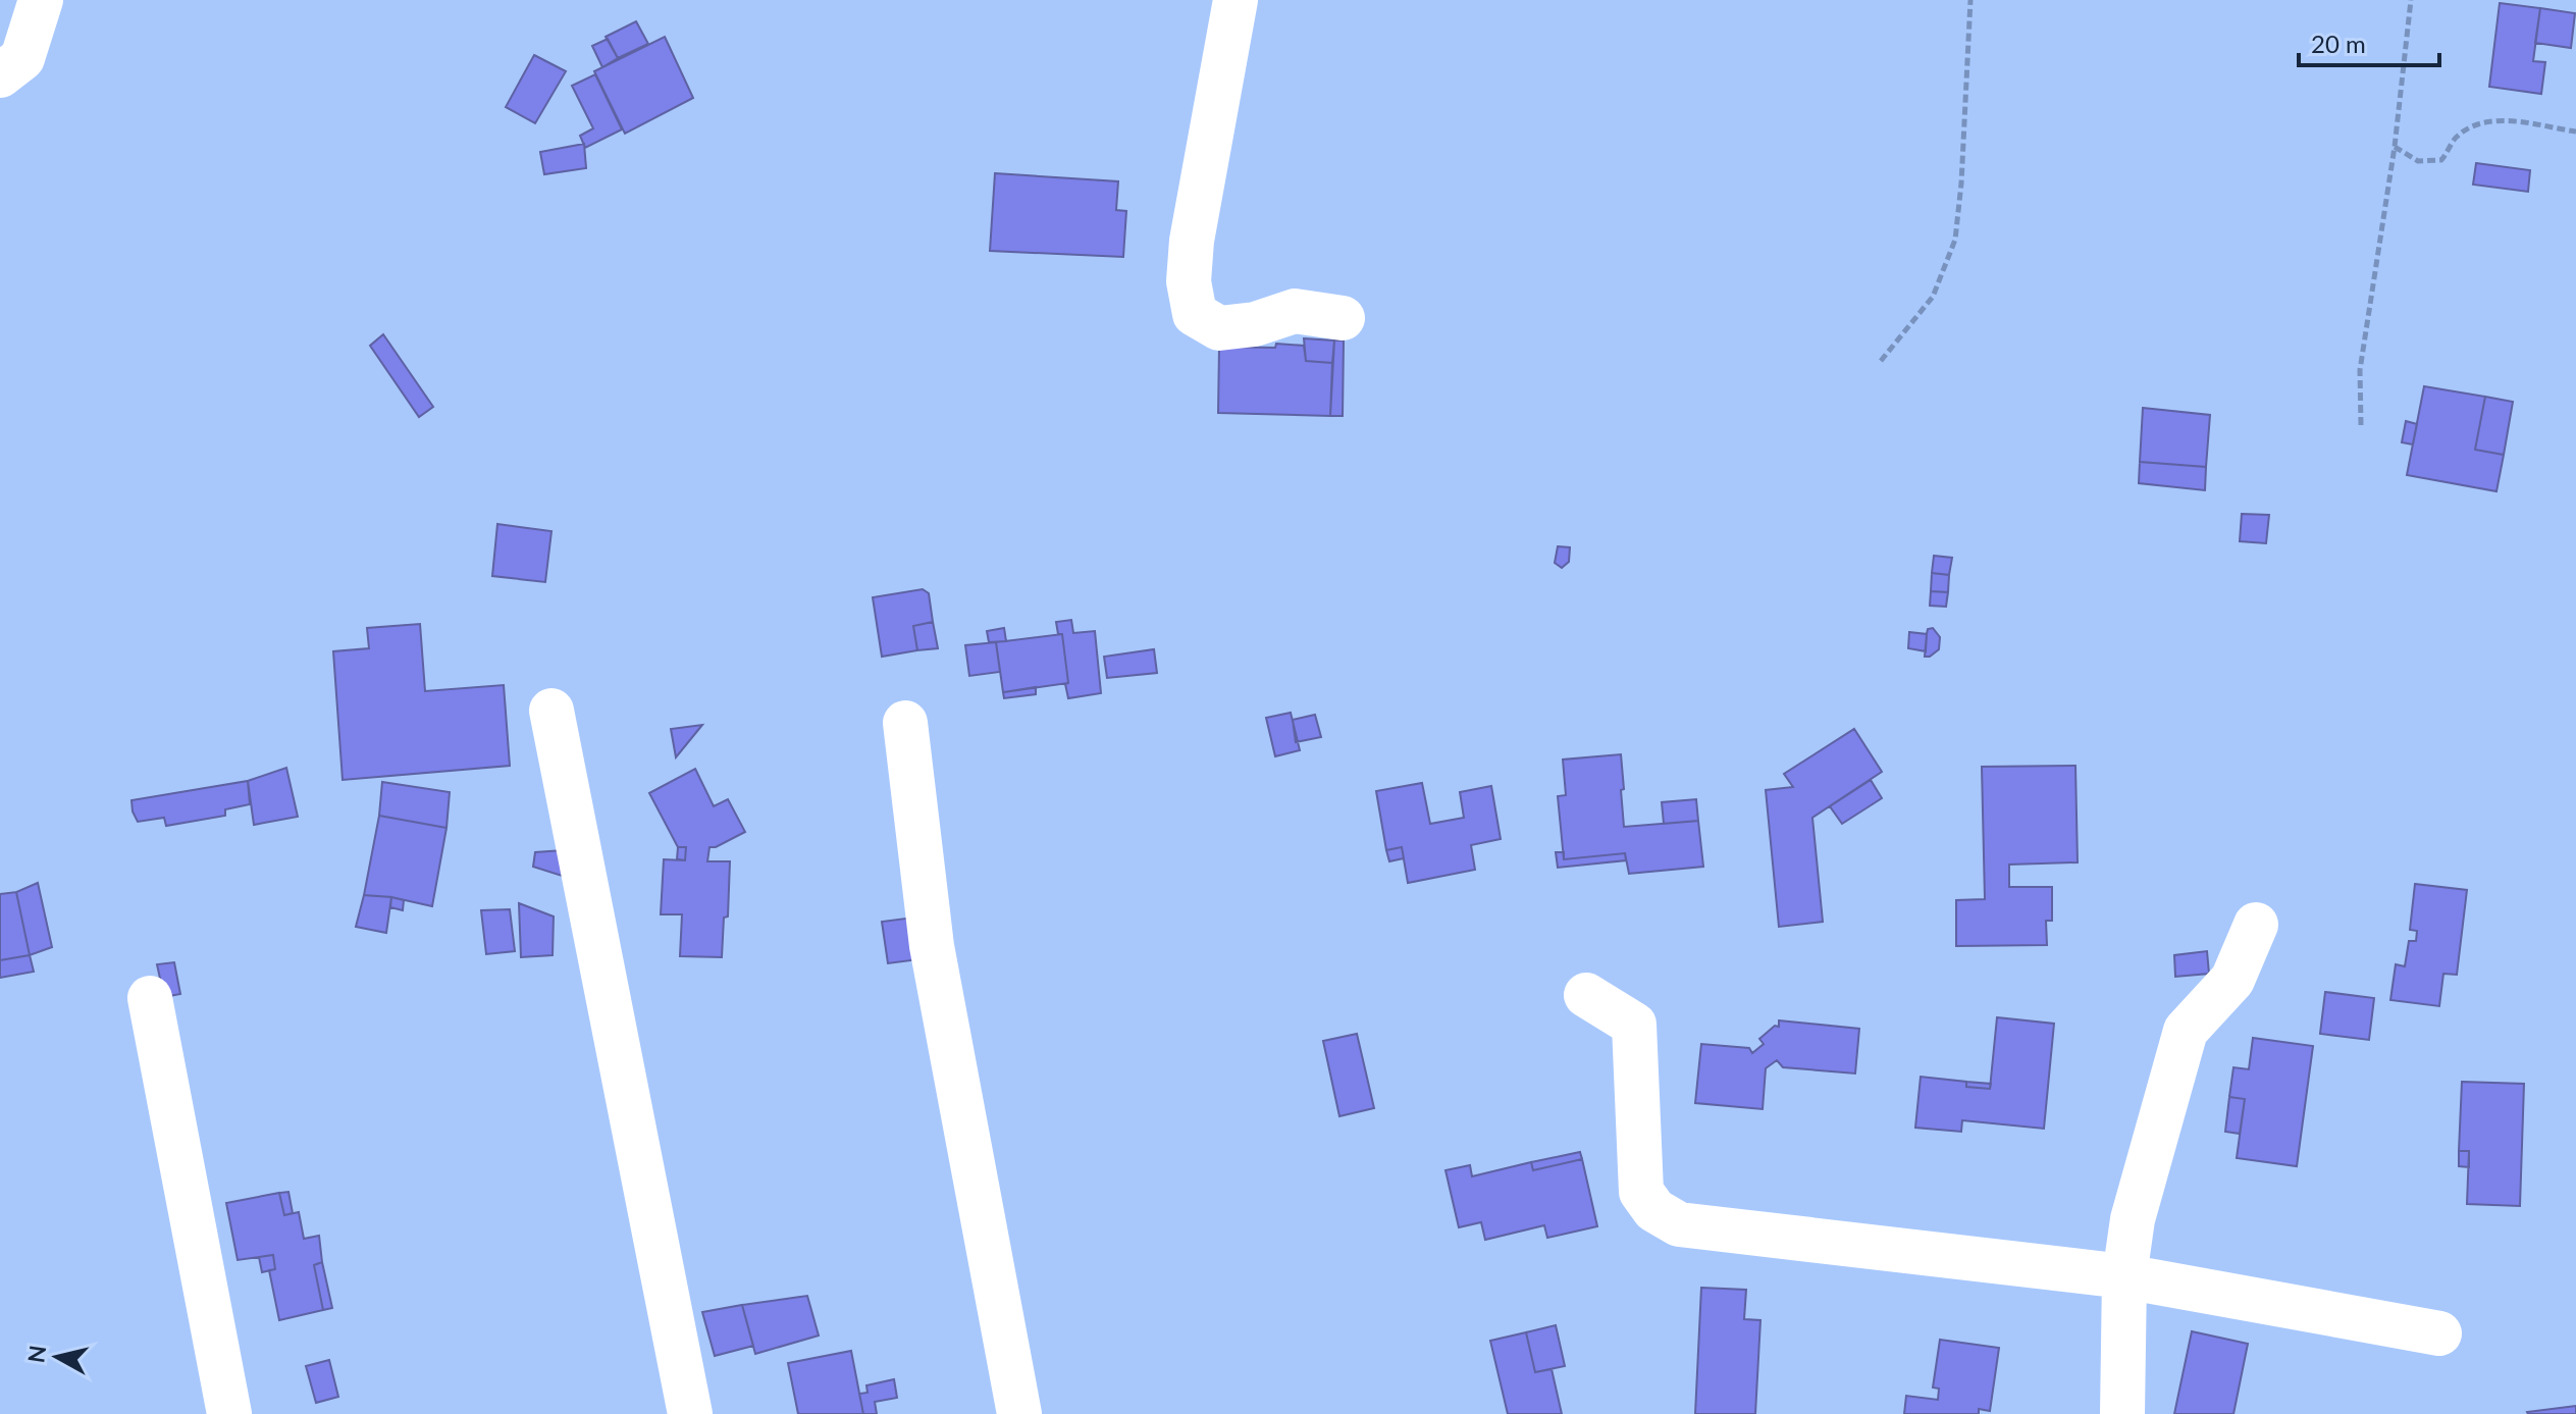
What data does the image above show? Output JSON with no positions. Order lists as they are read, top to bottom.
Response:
{
  "scale_bar": "20 m",
  "north": "left"
}
